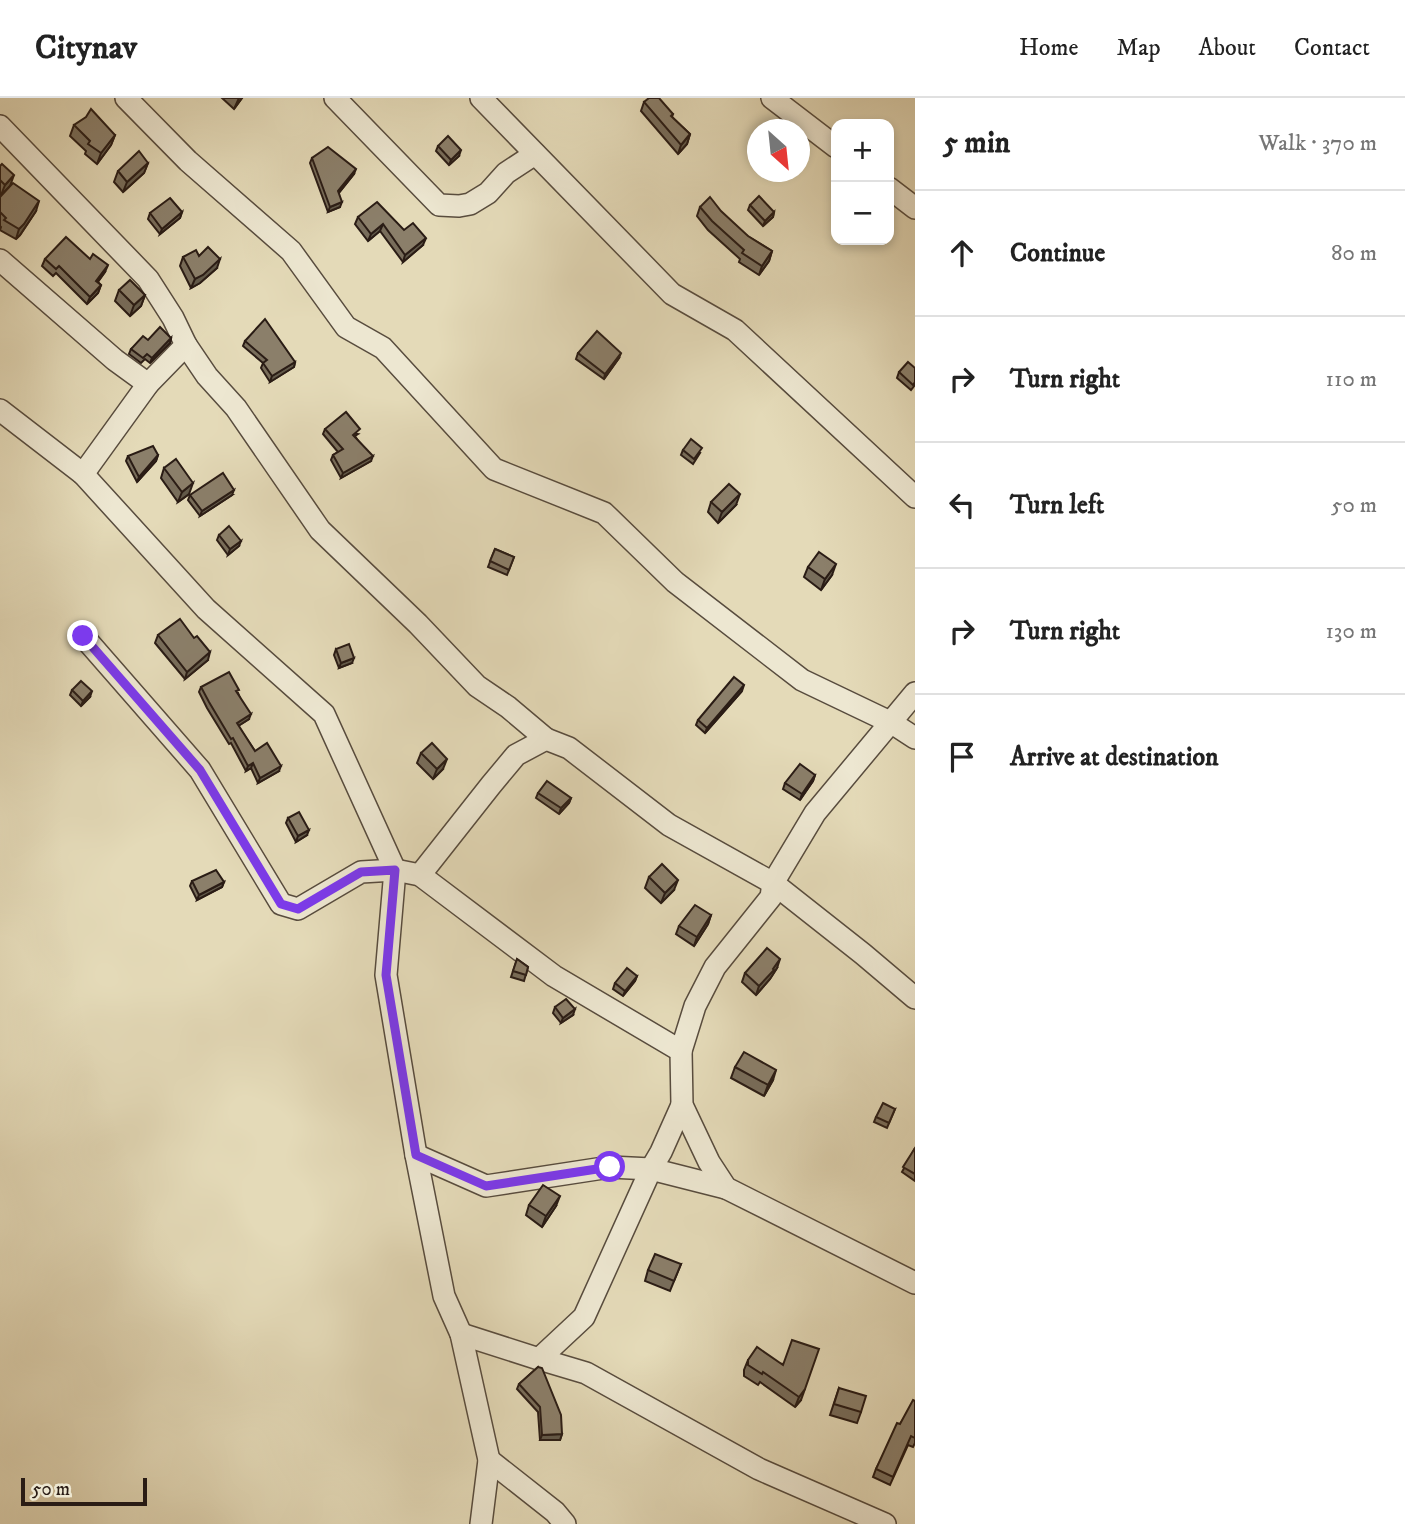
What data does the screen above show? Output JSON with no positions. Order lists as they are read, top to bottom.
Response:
{
  "scale_bar": "50 m",
  "north": "bottom right",
  "page": {
    "header": "Citynav",
    "nav": [
      "Home",
      "Map",
      "About",
      "Contact"
    ],
    "heading": ["5 min", "Walk · 370 m"],
    "map_buttons": ["+", "−"],
    "list": [
      ["Continue", "80 m"],
      ["Turn right", "110 m"],
      ["Turn left", "50 m"],
      ["Turn right", "130 m"],
      "Arrive at destination"
    ],
    "scale": "50 m"
  }
}
